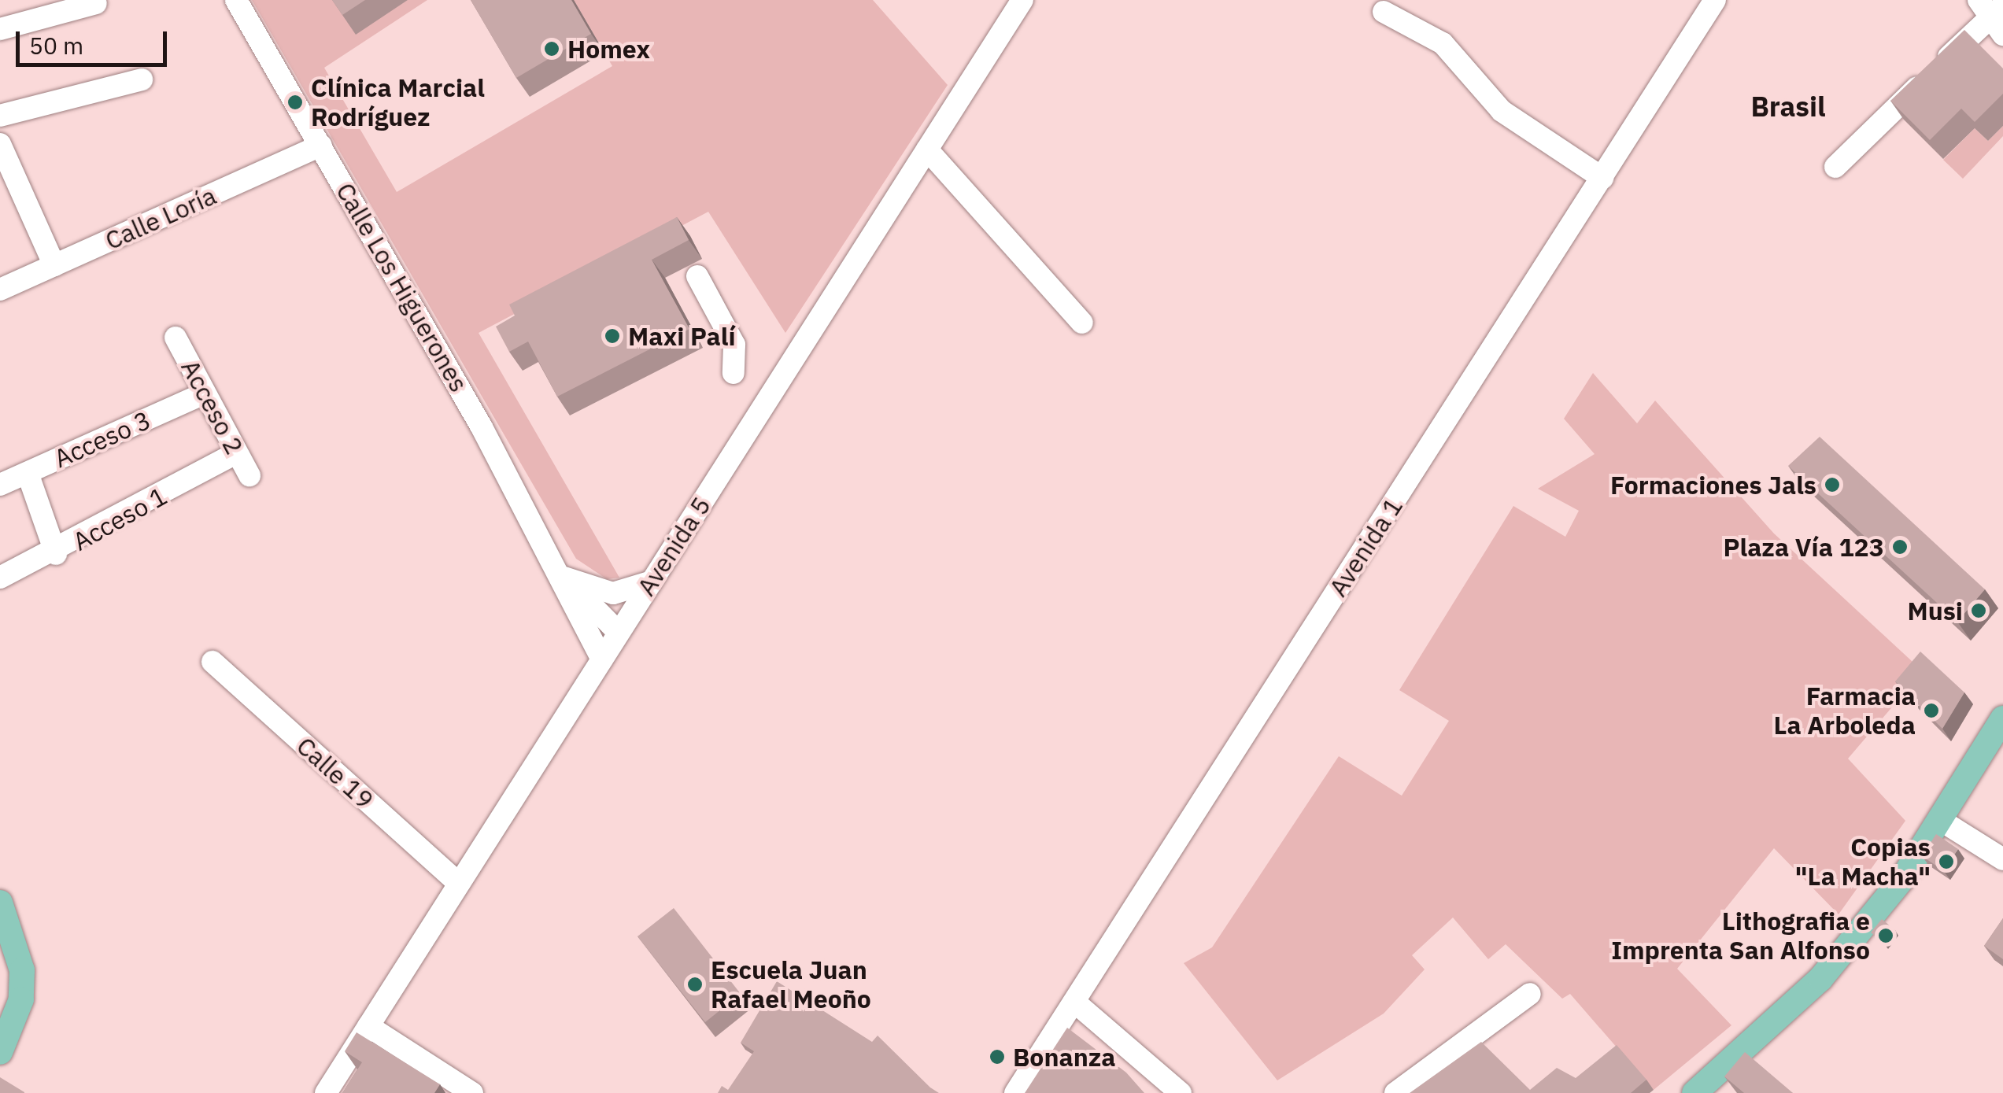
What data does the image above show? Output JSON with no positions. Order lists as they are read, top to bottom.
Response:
{
  "streets": {
    "street": [
      "Calle Loría",
      "Calle Los Higuerones",
      "Acceso 2",
      "Acceso 3",
      "Acceso 1",
      "Avenida 5",
      "Avenida 1",
      "Calle 19"
    ]
  },
  "crossings": [
    ["Calle Loría", "Calle Los Higuerones"],
    ["Calle Los Higuerones", "Avenida 5"],
    ["Acceso 2", "Acceso 3"],
    ["Acceso 2", "Acceso 1"],
    ["Avenida 5", "Calle 19"]
  ],
  "districts": ["Brasil"],
  "places": [
    "Homex",
    "Clínica Marcial Rodríguez",
    "Maxi Palí",
    "Formaciones Jals",
    "Plaza Vía 123",
    "Musi",
    "Farmacia La Arboleda",
    "Copias \"La Macha\"",
    "Lithografia e Imprenta San Alfonso",
    "Escuela Juan Rafael Meoño",
    "Bonanza"
  ],
  "scale_bar": "50 m"
}
